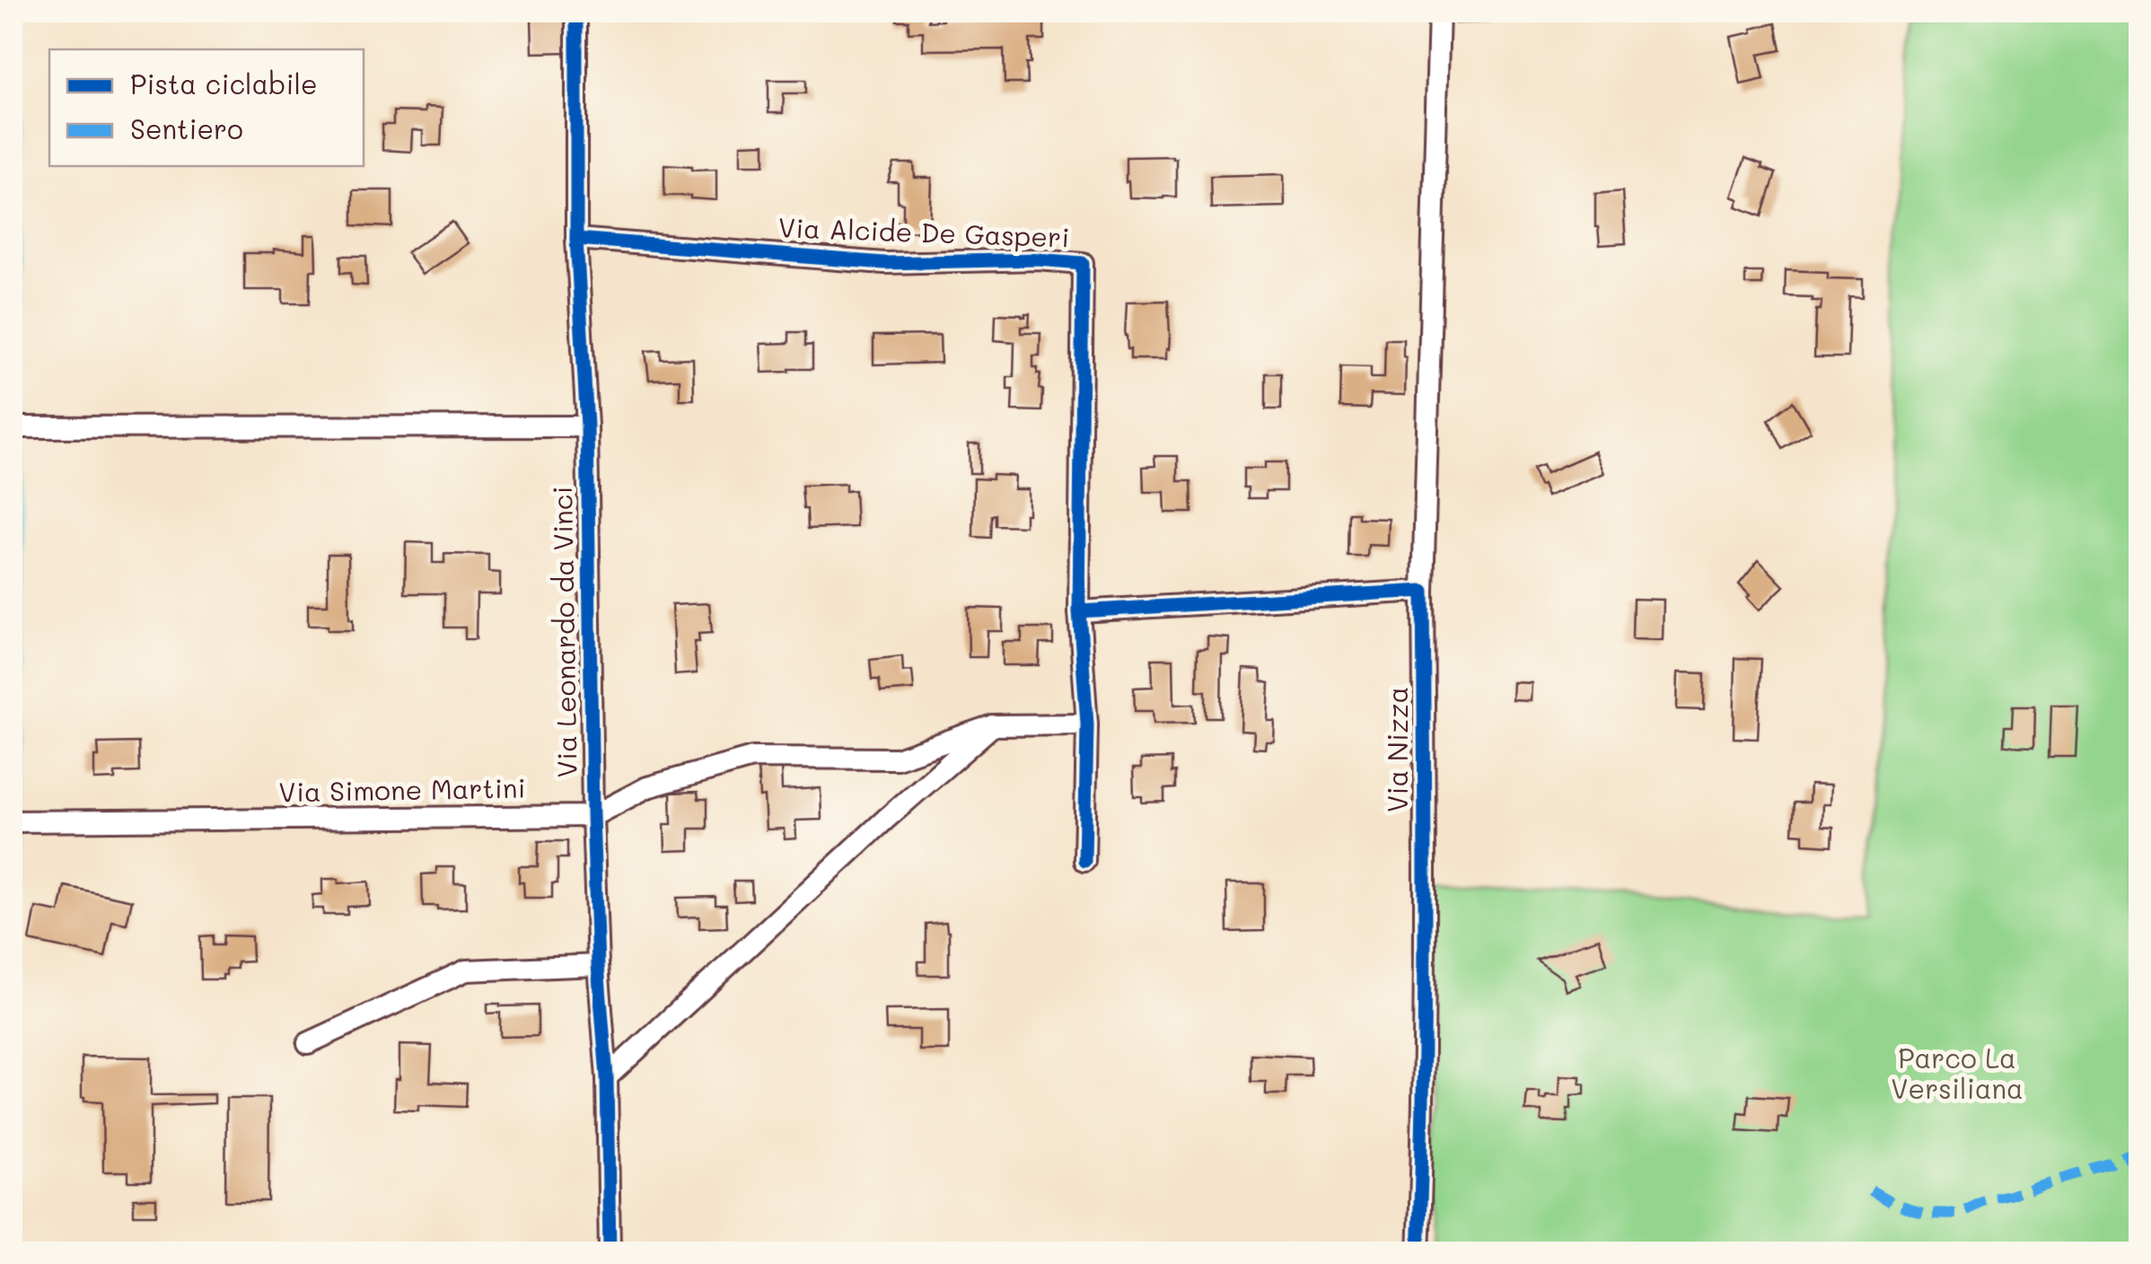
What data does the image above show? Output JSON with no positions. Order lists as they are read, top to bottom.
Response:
{
  "streets": {
    "street": [
      "Via Alcide De Gasperi",
      "Via Leonardo da Vinci",
      "Via Nizza",
      "Via Simone Martini"
    ]
  },
  "crossings": [
    ["Via Alcide De Gasperi", "Via Leonardo da Vinci"],
    ["Via Leonardo da Vinci", "Via Simone Martini"]
  ],
  "parks": ["Parco La Versiliana"],
  "legend": ["Pista ciclabile", "Sentiero"]
}
